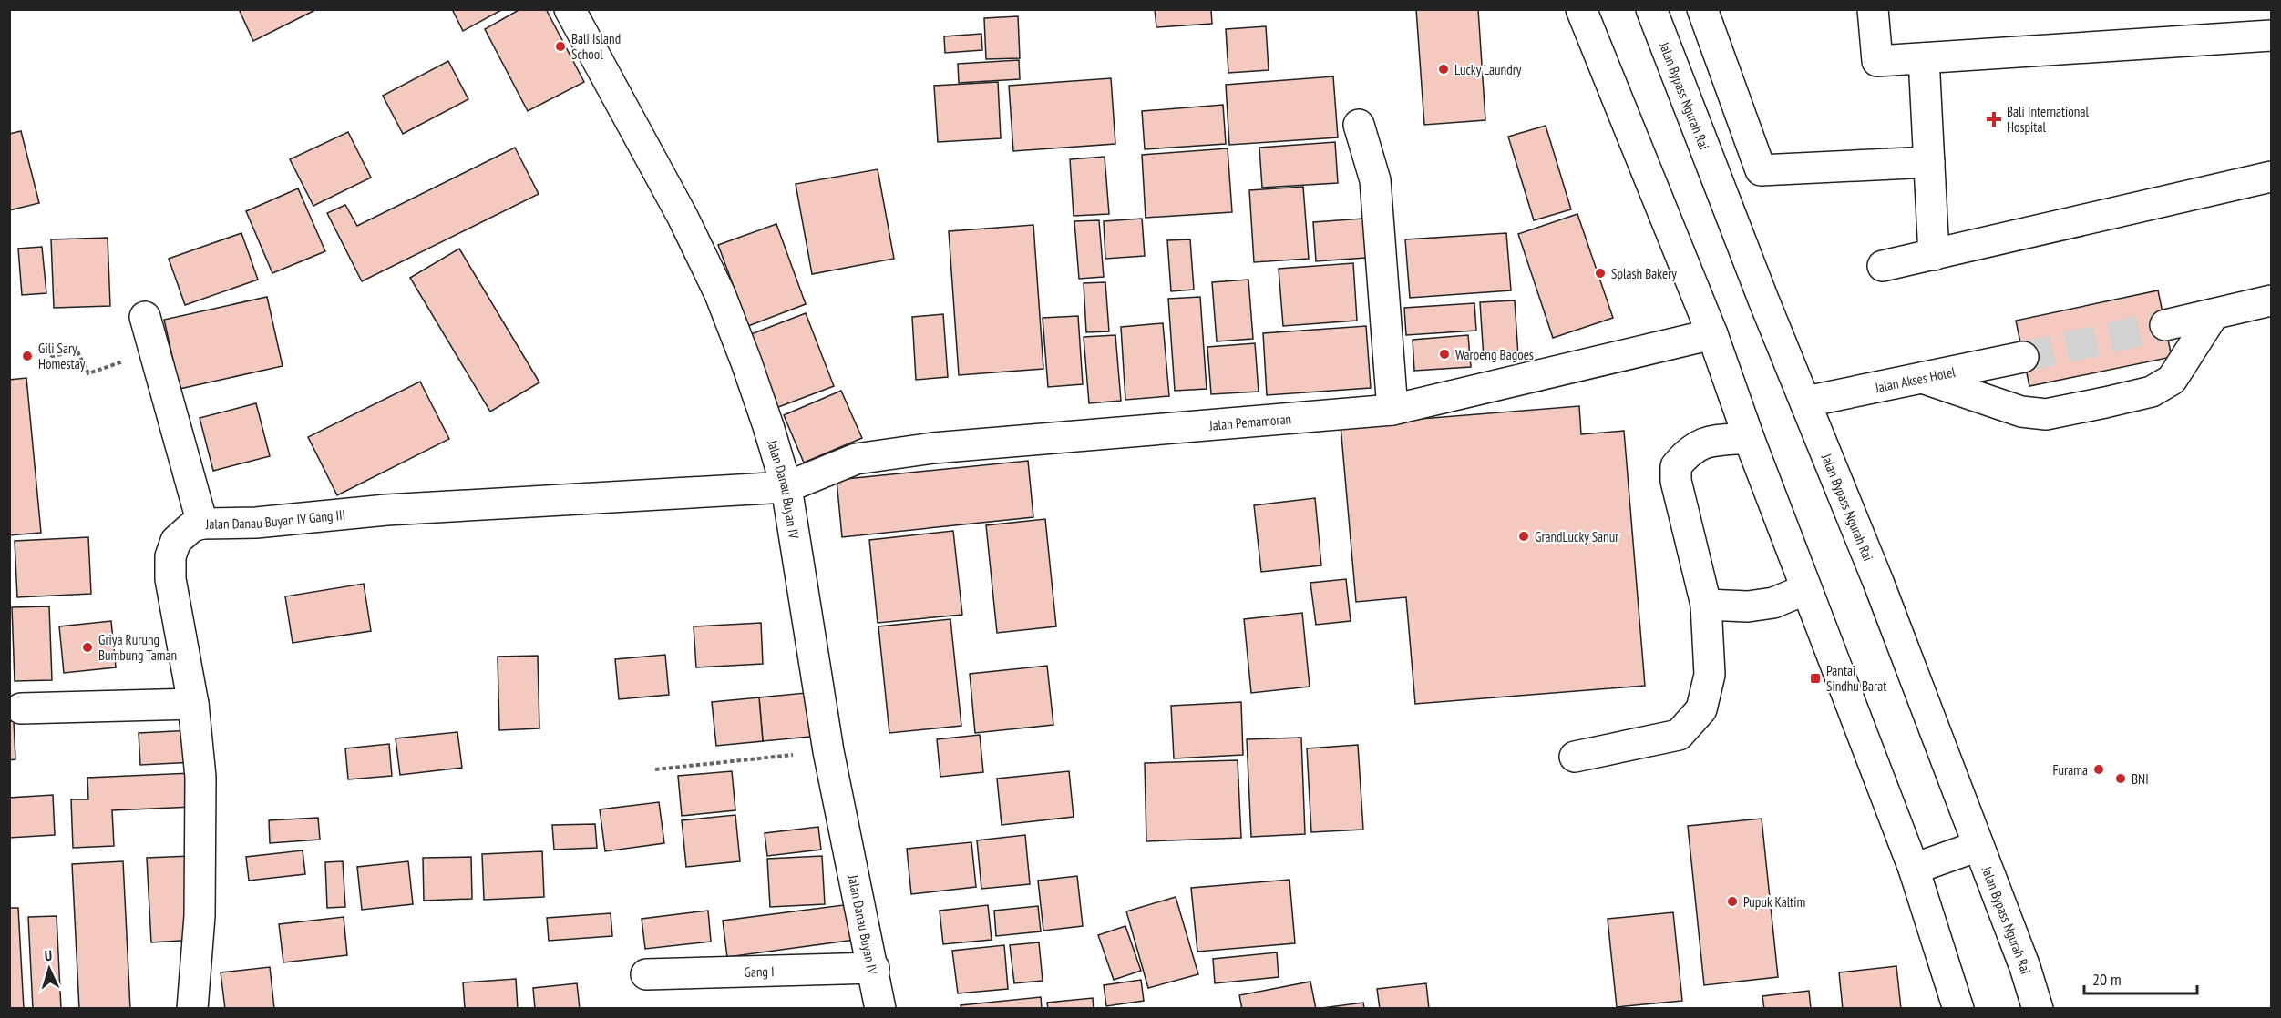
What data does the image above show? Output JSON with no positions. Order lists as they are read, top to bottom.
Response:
{
  "streets": {
    "main road": [
      "Jalan Bypass Ngurah Rai",
      "Jalan Akses Hotel",
      "Jalan Pemamoran",
      "Jalan Danau Buyan IV",
      "Jalan Danau Buyan IV Gang III",
      "Gang I"
    ]
  },
  "crossings": [
    ["Jalan Bypass Ngurah Rai", "Jalan Akses Hotel"],
    ["Jalan Pemamoran", "Jalan Danau Buyan IV"],
    ["Jalan Pemamoran", "Jalan Danau Buyan IV Gang III"],
    ["Jalan Danau Buyan IV", "Jalan Danau Buyan IV Gang III"],
    ["Jalan Danau Buyan IV", "Gang I"]
  ],
  "places": {
    "other": [
      "Bali Island School",
      "Lucky Laundry",
      "Splash Bakery",
      "Waroeng Bagoes",
      "Gili Sary Homestay",
      "GrandLucky Sanur",
      "Griya Rurung Bumbung Taman",
      "Furama",
      "BNI",
      "Pupuk Kaltim"
    ],
    "health": ["Bali International Hospital"],
    "transit": ["Pantai Sindhu Barat"]
  },
  "scale_bar": "20 m",
  "north": "top"
}
